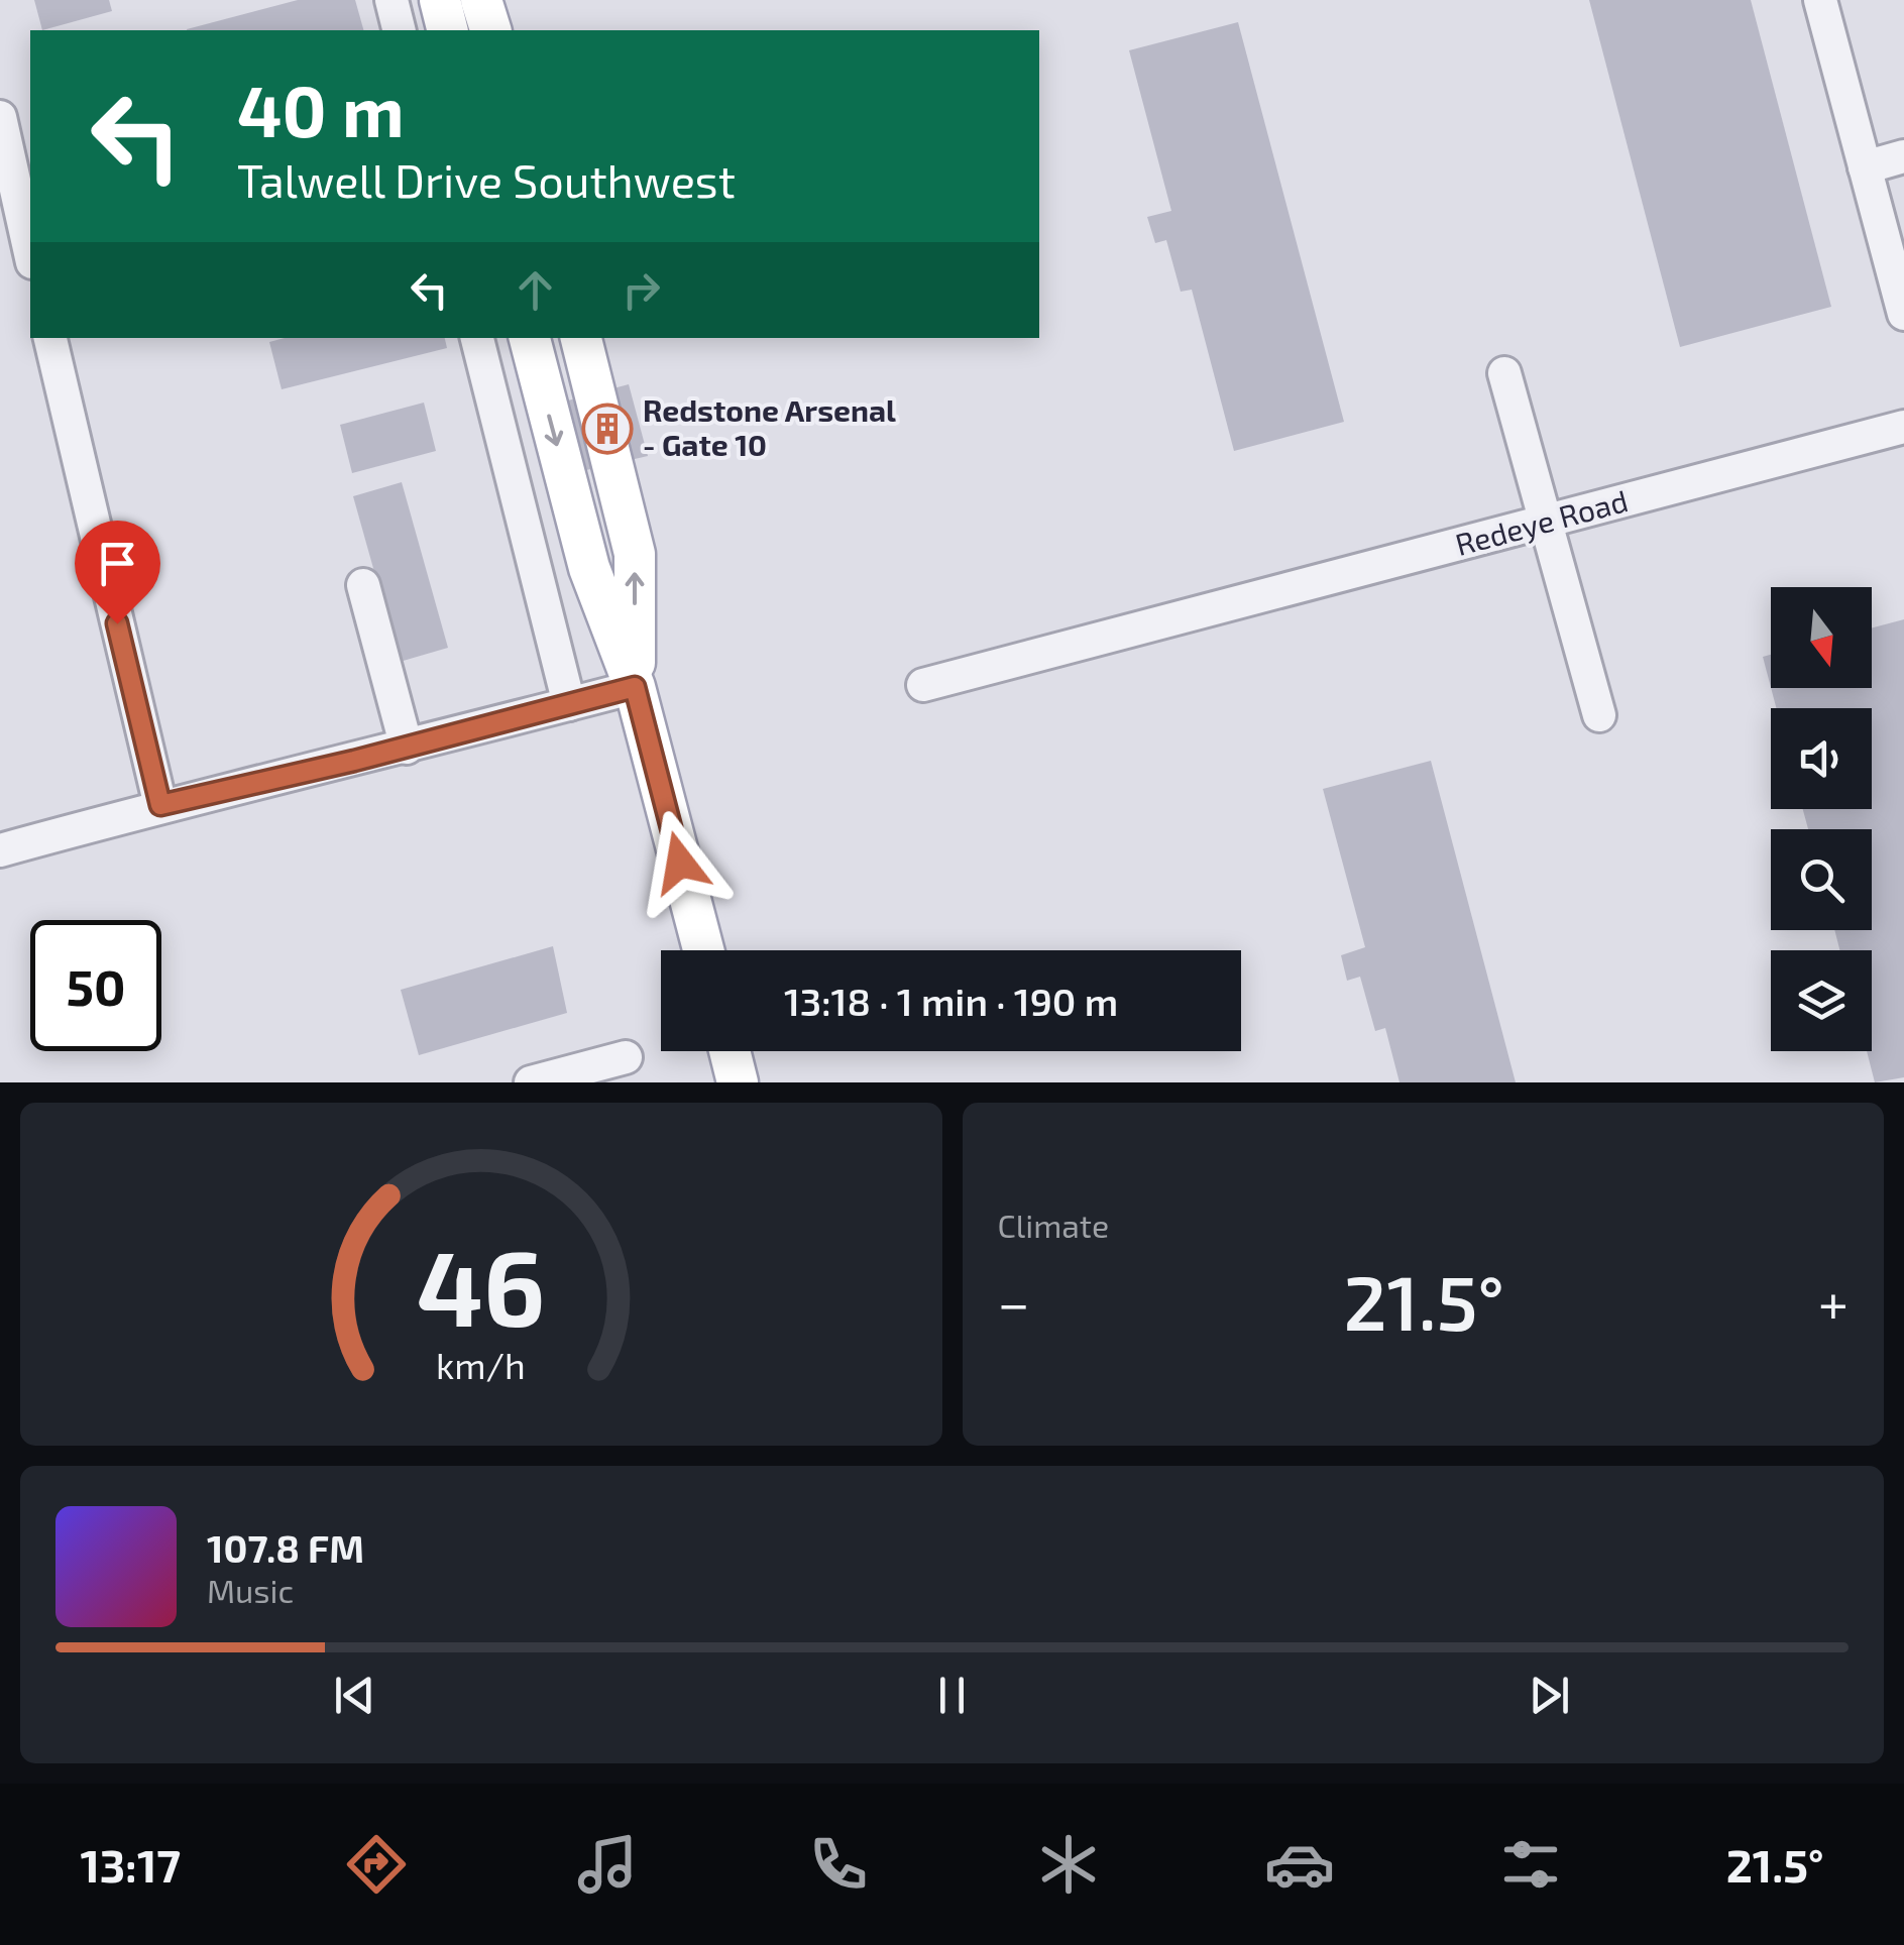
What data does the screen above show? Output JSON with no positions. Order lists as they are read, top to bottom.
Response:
{
  "streets": {
    "street": ["Redeye Road"]
  },
  "places": {
    "building": ["Redstone Arsenal - Gate 10"]
  },
  "north": "bottom",
  "page": {
    "turn": ["40 m", "Talwell Drive Southwest"],
    "limit": "50",
    "trip": "13:18 · 1 min · 190 m",
    "tile": "Climate",
    "heat": ["−", "21.5°", "+"],
    "song": ["107.8 FM", "Music"],
    "tabs": ["13:17", "21.5°"],
    "gauge": ["46", "km/h"]
  }
}
